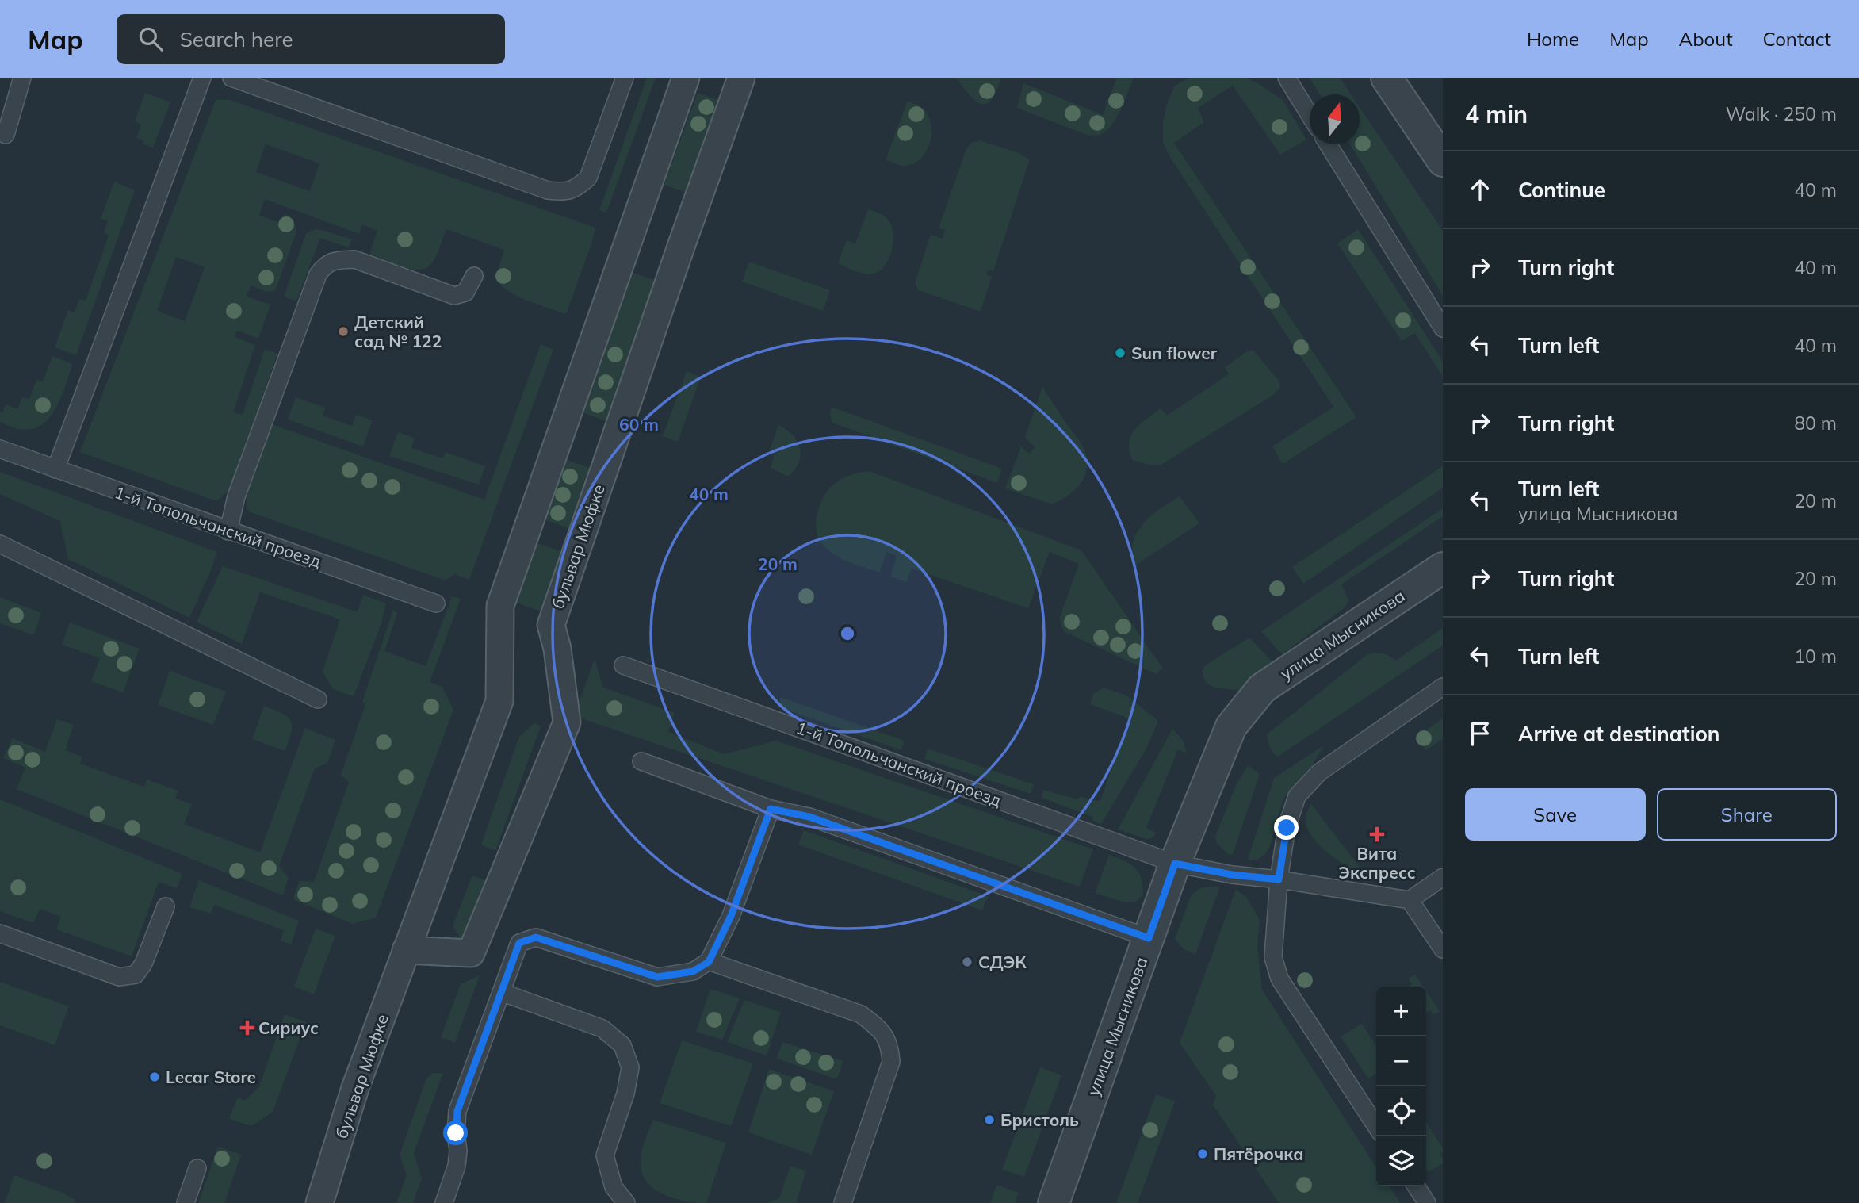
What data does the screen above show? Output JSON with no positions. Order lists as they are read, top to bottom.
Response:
{
  "streets": {
    "street": ["бульвар Мюфке", "улица Мысникова"],
    "lane": ["1-й Топольчанский проезд"]
  },
  "crossings": [
    ["1-й Топольчанский проезд", "улица Мысникова"]
  ],
  "places": {
    "other": [
      "Детский сад № 122",
      "Sun flower",
      "СДЭК",
      "Lecar Store",
      "Бристоль",
      "Пятёрочка"
    ],
    "health": ["Вита Экспресс", "Сириус"]
  },
  "north": "top",
  "page": {
    "header": "Map",
    "search": "Search here",
    "nav": [
      "Home",
      "Map",
      "About",
      "Contact"
    ],
    "heading": ["4 min", "Walk · 250 m"],
    "list": [
      ["Continue", "40 m"],
      ["Turn right", "40 m"],
      ["Turn left", "40 m"],
      ["Turn right", "80 m"],
      ["Turn left", "улица Мысникова", "20 m"],
      ["Turn right", "20 m"],
      ["Turn left", "10 m"],
      "Arrive at destination"
    ],
    "buttons": ["Save", "Share"],
    "map_buttons": ["+", "−"]
  },
  "rings": ["60 m", "40 m", "20 m"]
}
